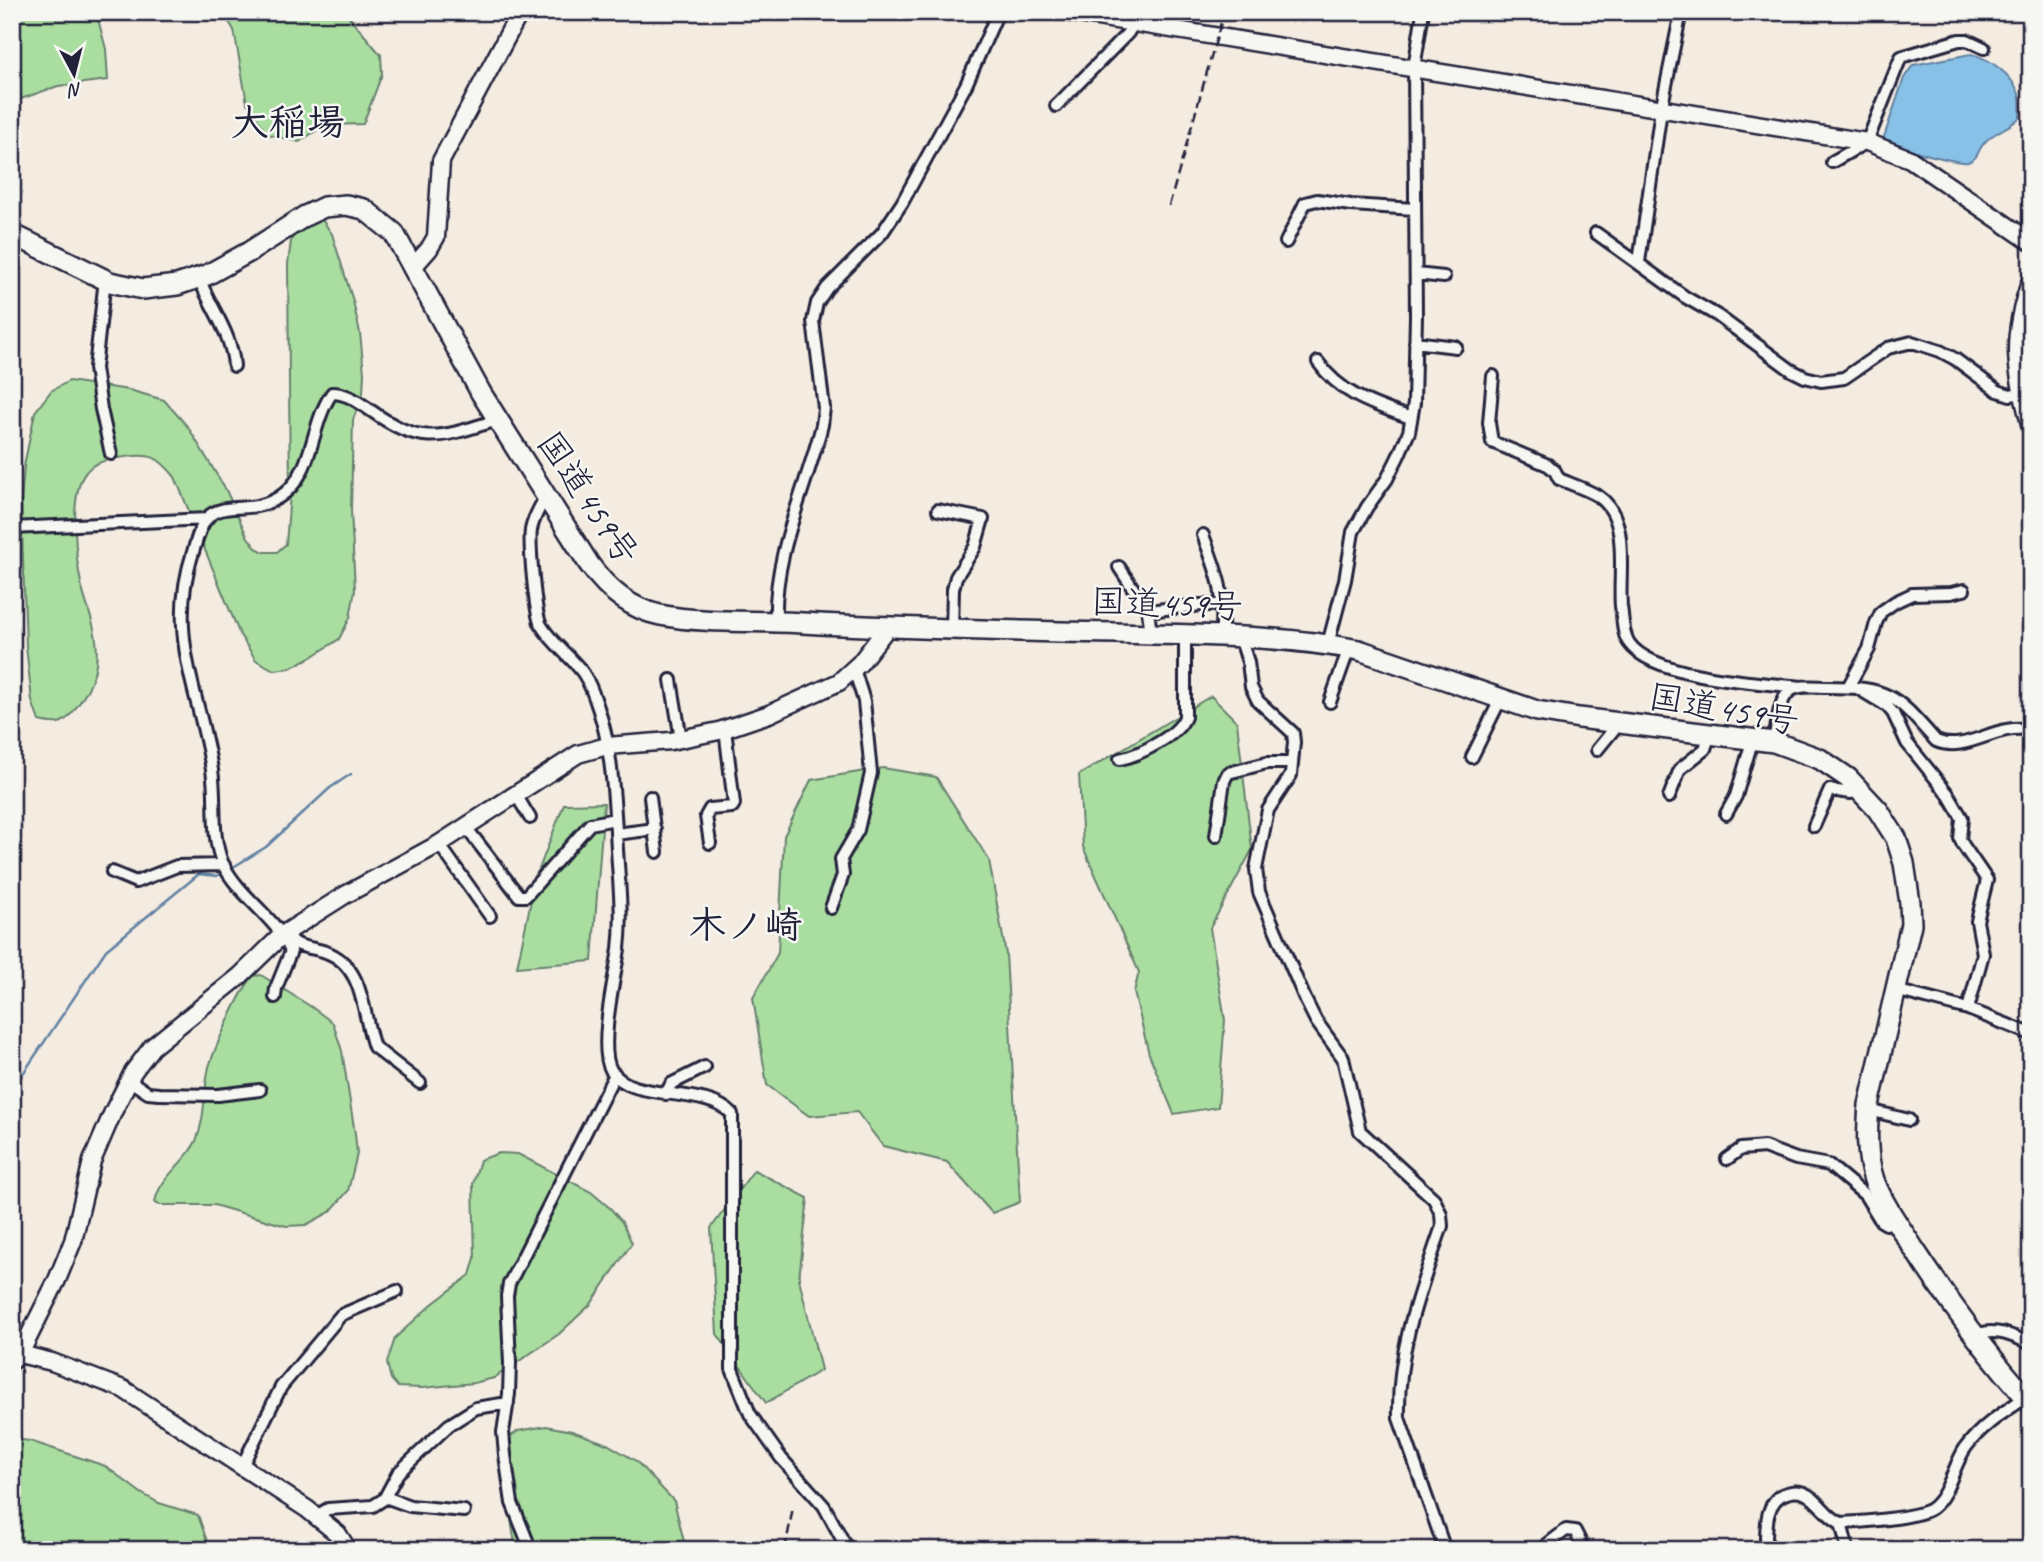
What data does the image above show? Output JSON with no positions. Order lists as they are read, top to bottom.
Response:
{
  "streets": {
    "highway": ["国道459号"]
  },
  "districts": ["大稲場", "木ノ崎"],
  "north": "bottom"
}
